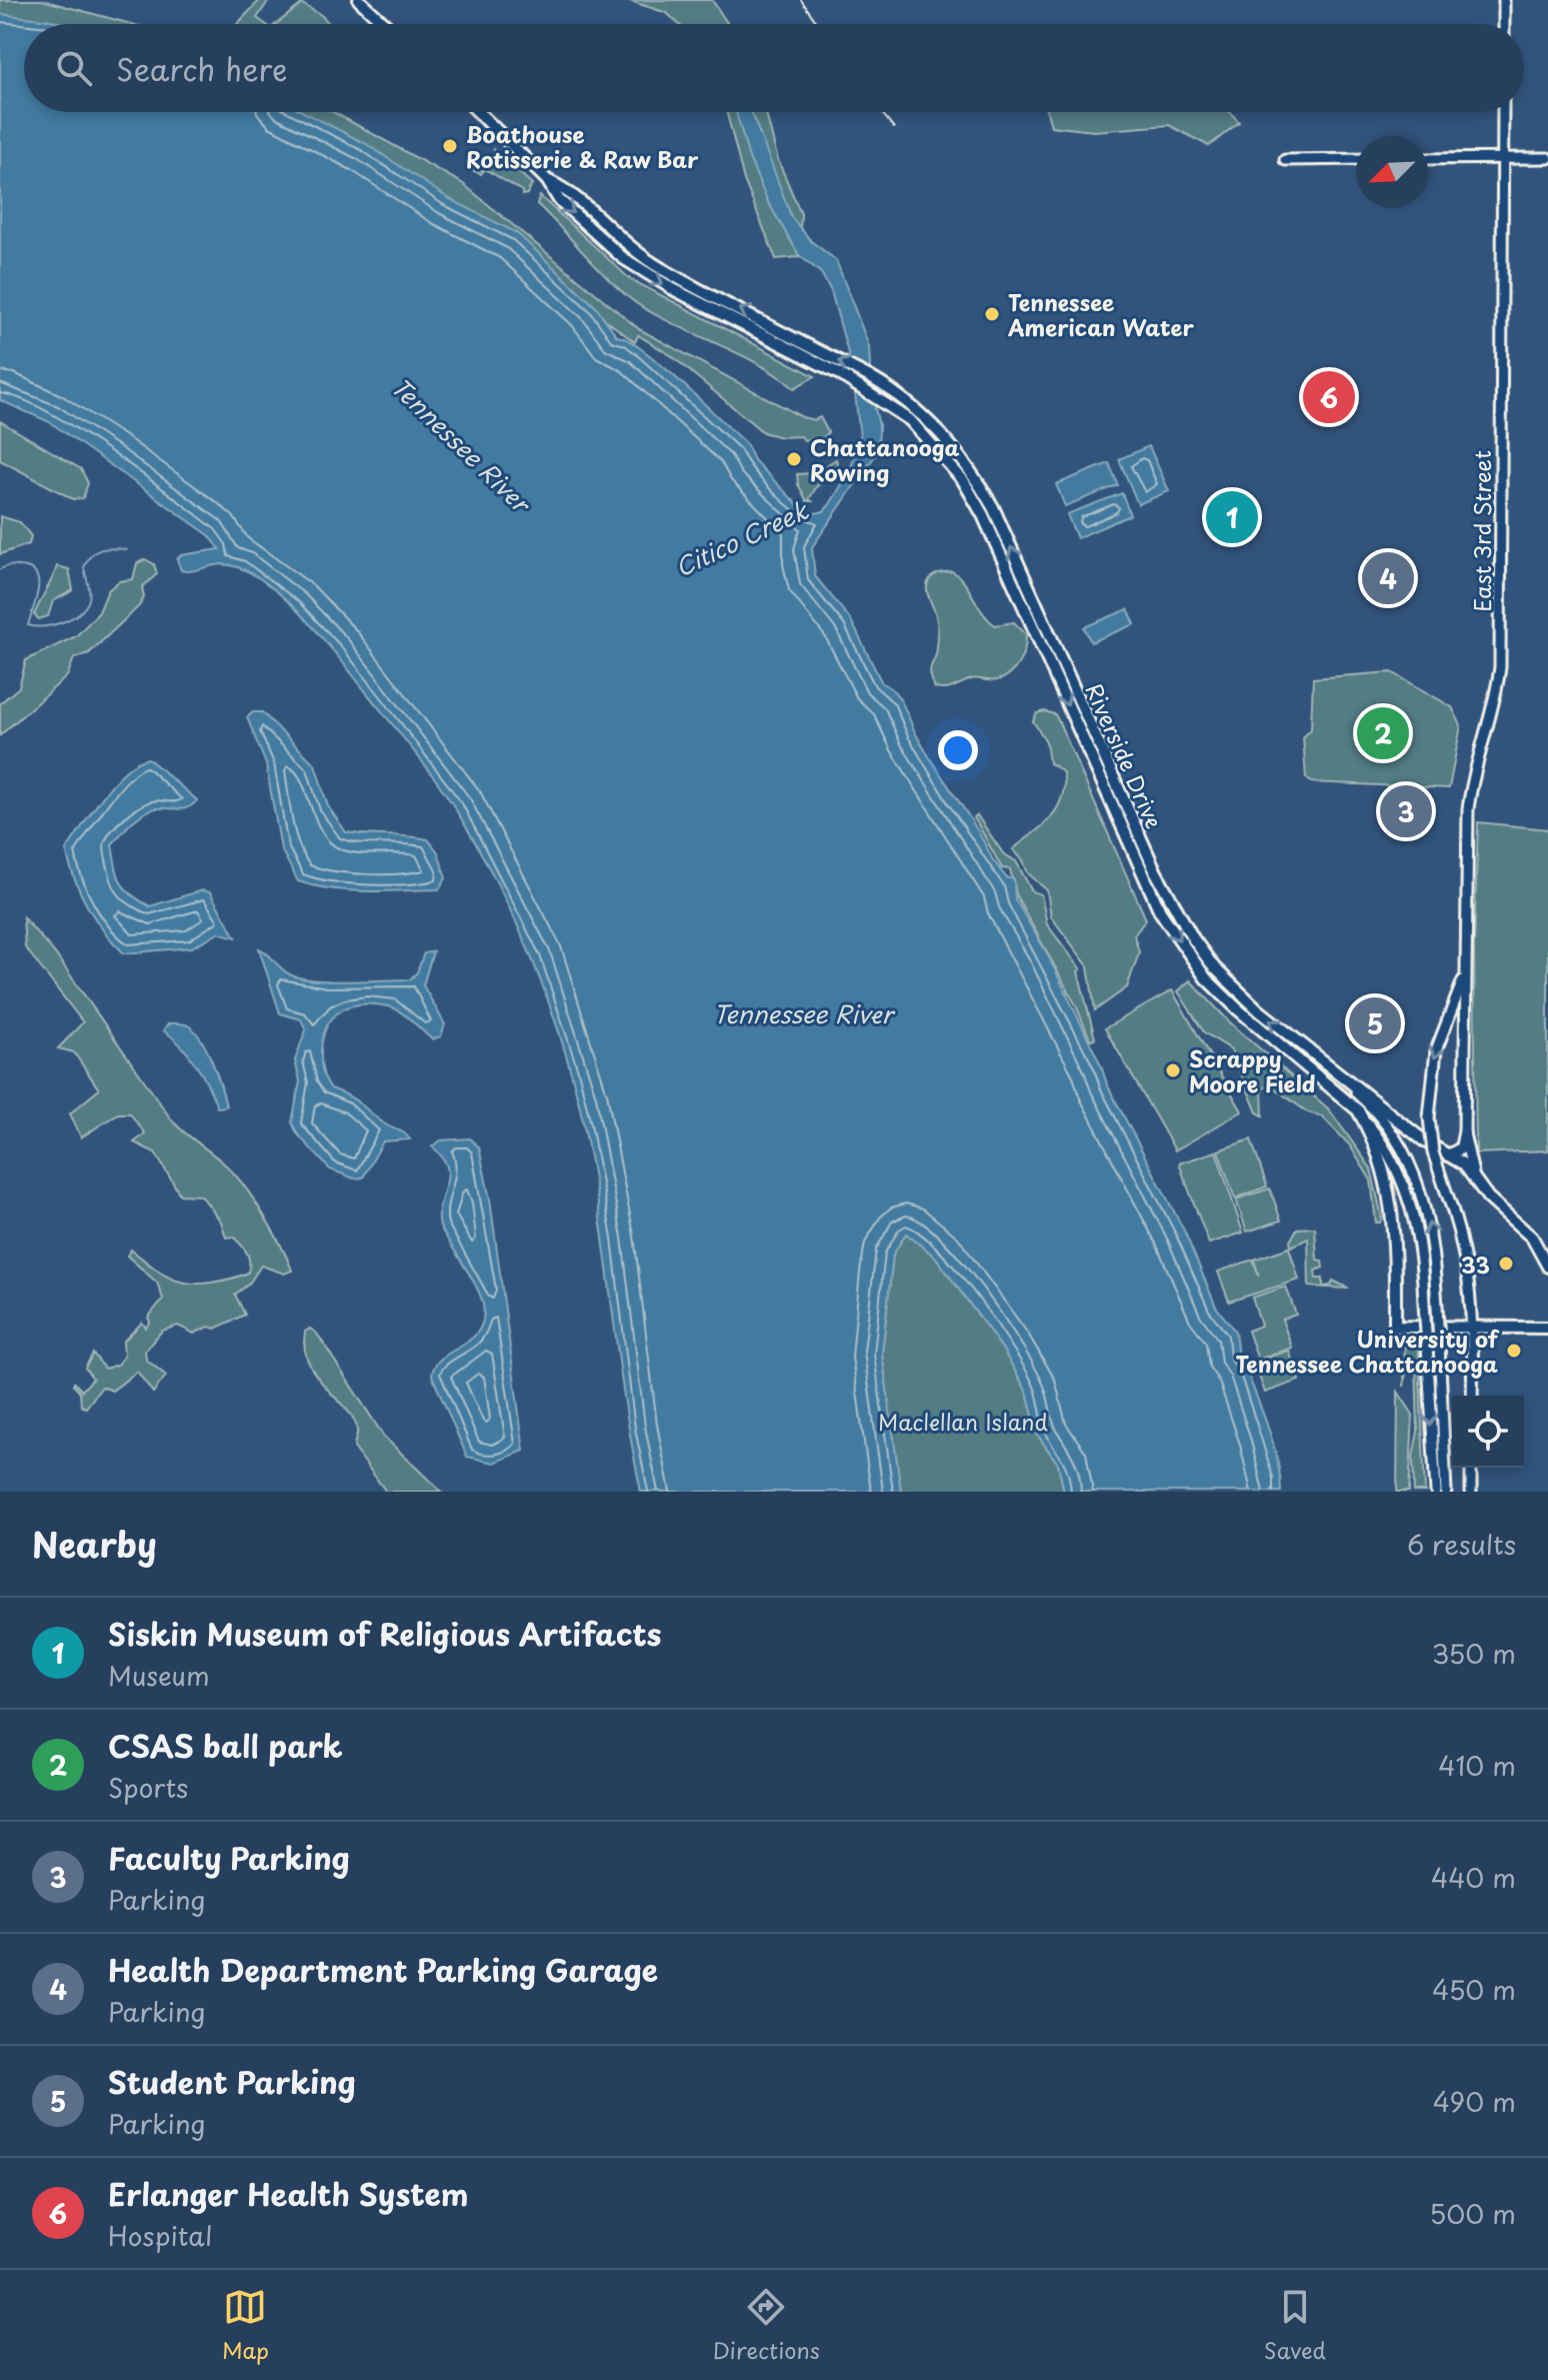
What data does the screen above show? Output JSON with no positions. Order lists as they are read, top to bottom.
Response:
{
  "streets": {
    "main road": ["East 3rd Street", "Riverside Drive"]
  },
  "water": ["Tennessee River", "Citico Creek"],
  "parks": ["Maclellan Island"],
  "places": [
    "Boathouse Rotisserie & Raw Bar",
    "Tennessee American Water",
    "Chattanooga Rowing",
    "Scrappy Moore Field",
    "33",
    "University of Tennessee Chattanooga"
  ],
  "north": "bottom left",
  "page": {
    "search": "Search here",
    "pins": [
      "6",
      "1",
      "4",
      "2",
      "3",
      "5"
    ],
    "heading": ["Nearby", "6 results"],
    "list": [
      {
        "mark": "1",
        "name": "Siskin Museum of Religious Artifacts",
        "note": "Museum",
        "value": "350 m"
      },
      {
        "mark": "2",
        "name": "CSAS ball park",
        "note": "Sports",
        "value": "410 m"
      },
      {
        "mark": "3",
        "name": "Faculty Parking",
        "note": "Parking",
        "value": "440 m"
      },
      {
        "mark": "4",
        "name": "Health Department Parking Garage",
        "note": "Parking",
        "value": "450 m"
      },
      {
        "mark": "5",
        "name": "Student Parking",
        "note": "Parking",
        "value": "490 m"
      },
      {
        "mark": "6",
        "name": "Erlanger Health System",
        "note": "Hospital",
        "value": "500 m"
      }
    ],
    "nav": ["Map", "Directions", "Saved"]
  }
}
